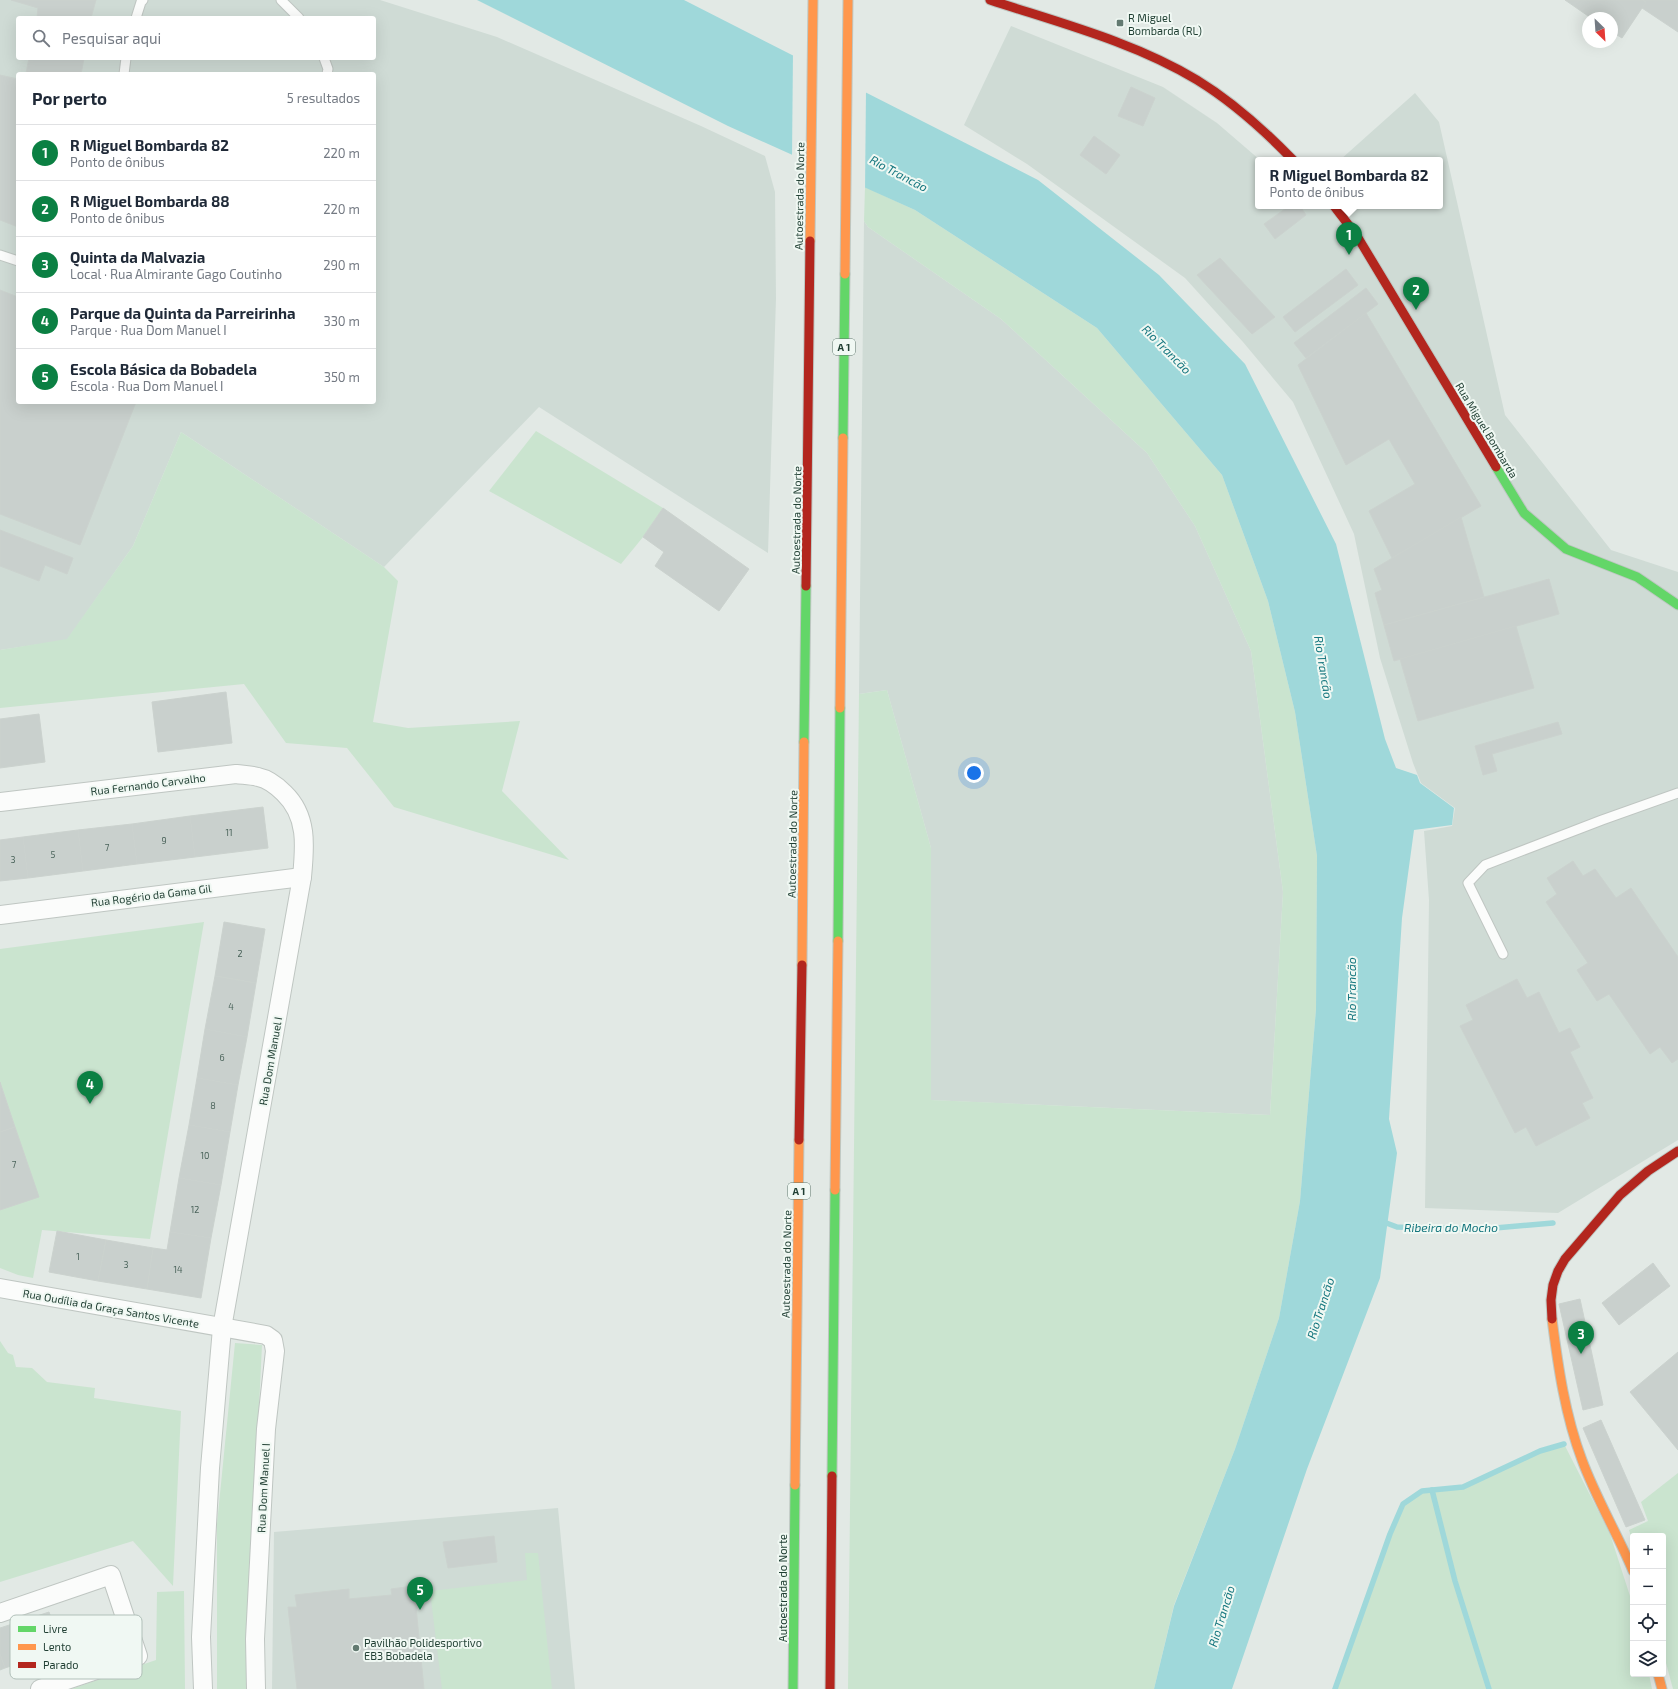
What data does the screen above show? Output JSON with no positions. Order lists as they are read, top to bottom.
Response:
{
  "streets": {
    "main road": ["Autoestrada do Norte", "A 1", "Rua Miguel Bombarda"],
    "street": [
      "Rua Fernando Carvalho",
      "Rua Rogério da Gama Gil",
      "Rua Dom Manuel I",
      "Rua Oudília da Graça Santos Vicente"
    ]
  },
  "crossings": [
    ["Rua Fernando Carvalho", "Rua Dom Manuel I"],
    ["Rua Rogério da Gama Gil", "Rua Dom Manuel I"],
    ["Rua Dom Manuel I", "Rua Oudília da Graça Santos Vicente"]
  ],
  "water": ["Rio Trancão", "Ribeira do Mocho"],
  "places": {
    "transit": ["R Miguel Bombarda (RL)"],
    "other": ["Pavilhão Polidesportivo EB3 Bobadela"]
  },
  "house_numbers": [
    "11",
    "9",
    "7",
    "5",
    "3",
    "2",
    "4",
    "6",
    "8",
    "10",
    "7",
    "12",
    "1",
    "3",
    "14"
  ],
  "legend": ["Livre", "Lento", "Parado"],
  "north": "bottom right",
  "page": {
    "search": "Pesquisar aqui",
    "heading": ["Por perto", "5 resultados"],
    "list": [
      {
        "mark": "1",
        "name": "R Miguel Bombarda 82",
        "note": "Ponto de ônibus",
        "value": "220 m"
      },
      {
        "mark": "2",
        "name": "R Miguel Bombarda 88",
        "note": "Ponto de ônibus",
        "value": "220 m"
      },
      {
        "mark": "3",
        "name": "Quinta da Malvazia",
        "note": "Local · Rua Almirante Gago Coutinho",
        "value": "290 m"
      },
      {
        "mark": "4",
        "name": "Parque da Quinta da Parreirinha",
        "note": "Parque · Rua Dom Manuel I",
        "value": "330 m"
      },
      {
        "mark": "5",
        "name": "Escola Básica da Bobadela",
        "note": "Escola · Rua Dom Manuel I",
        "value": "350 m"
      }
    ],
    "popup": ["R Miguel Bombarda 82", "Ponto de ônibus"],
    "pins": [
      "1",
      "2",
      "4",
      "3",
      "5"
    ],
    "map_buttons": ["+", "−"]
  }
}
